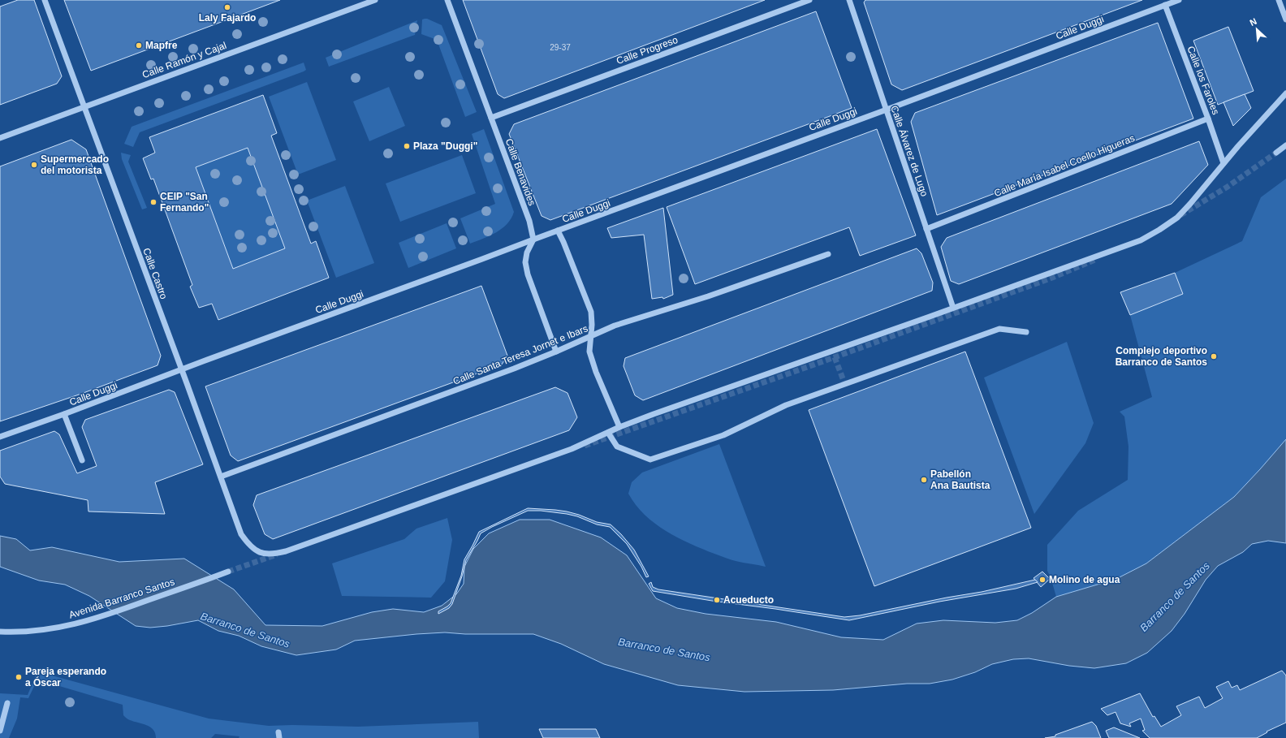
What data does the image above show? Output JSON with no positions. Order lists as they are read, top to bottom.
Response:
{
  "streets": {
    "street": [
      "Calle Duggi",
      "Calle Progreso",
      "Calle Ramón y Cajal",
      "Calle los Faroles",
      "Calle Álvarez de Lugo",
      "Calle María Isabel Coello Higueras",
      "Calle Benavides",
      "Calle Castro",
      "Calle Santa Teresa Jornet e Ibars",
      "Avenida Barranco Santos"
    ]
  },
  "crossings": [
    ["Calle Duggi", "Calle los Faroles"],
    ["Calle Duggi", "Calle Álvarez de Lugo"],
    ["Calle Duggi", "Calle Benavides"],
    ["Calle Duggi", "Calle Castro"],
    ["Calle Progreso", "Calle Benavides"],
    ["Calle Ramón y Cajal", "Calle Castro"],
    ["Calle los Faroles", "Calle María Isabel Coello Higueras"],
    ["Calle Álvarez de Lugo", "Calle María Isabel Coello Higueras"],
    ["Calle Castro", "Calle Santa Teresa Jornet e Ibars"]
  ],
  "water": ["Barranco de Santos"],
  "places": [
    "Laly Fajardo",
    "Mapfre",
    "Plaza \"Duggi\"",
    "Supermercado del motorista",
    "CEIP \"San Fernando\"",
    "Complejo deportivo Barranco de Santos",
    "Pabellón Ana Bautista",
    "Molino de agua",
    "Acueducto",
    "Pareja esperando a Óscar"
  ],
  "house_numbers": ["29-37"],
  "north": "top left"
}
